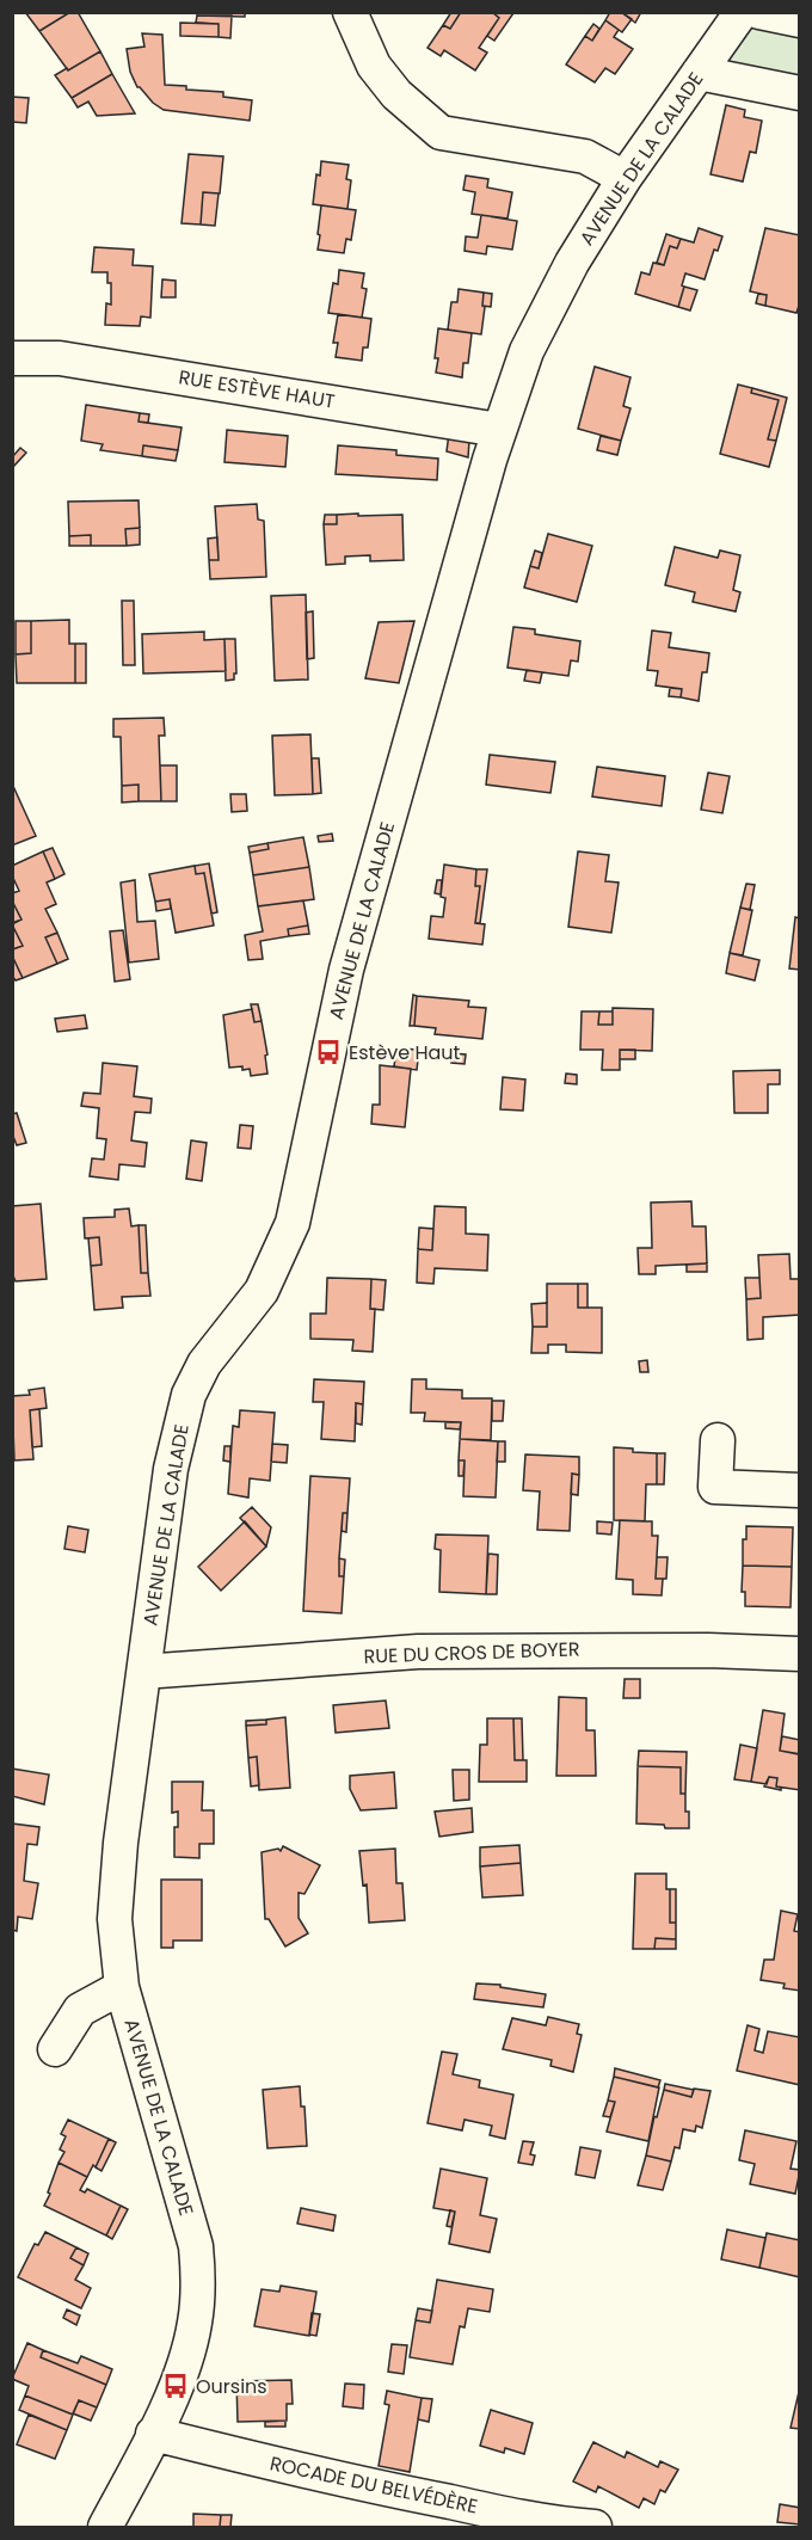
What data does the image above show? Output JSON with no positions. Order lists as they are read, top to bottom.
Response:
{
  "streets": {
    "street": [
      "AVENUE DE LA CALADE",
      "RUE ESTÈVE HAUT",
      "RUE DU CROS DE BOYER",
      "ROCADE DU BELVÉDÈRE"
    ]
  },
  "crossings": [
    ["AVENUE DE LA CALADE", "RUE ESTÈVE HAUT"],
    ["AVENUE DE LA CALADE", "RUE DU CROS DE BOYER"],
    ["AVENUE DE LA CALADE", "ROCADE DU BELVÉDÈRE"]
  ],
  "places": {
    "bus stop": ["Estève Haut", "Oursins"]
  }
}
